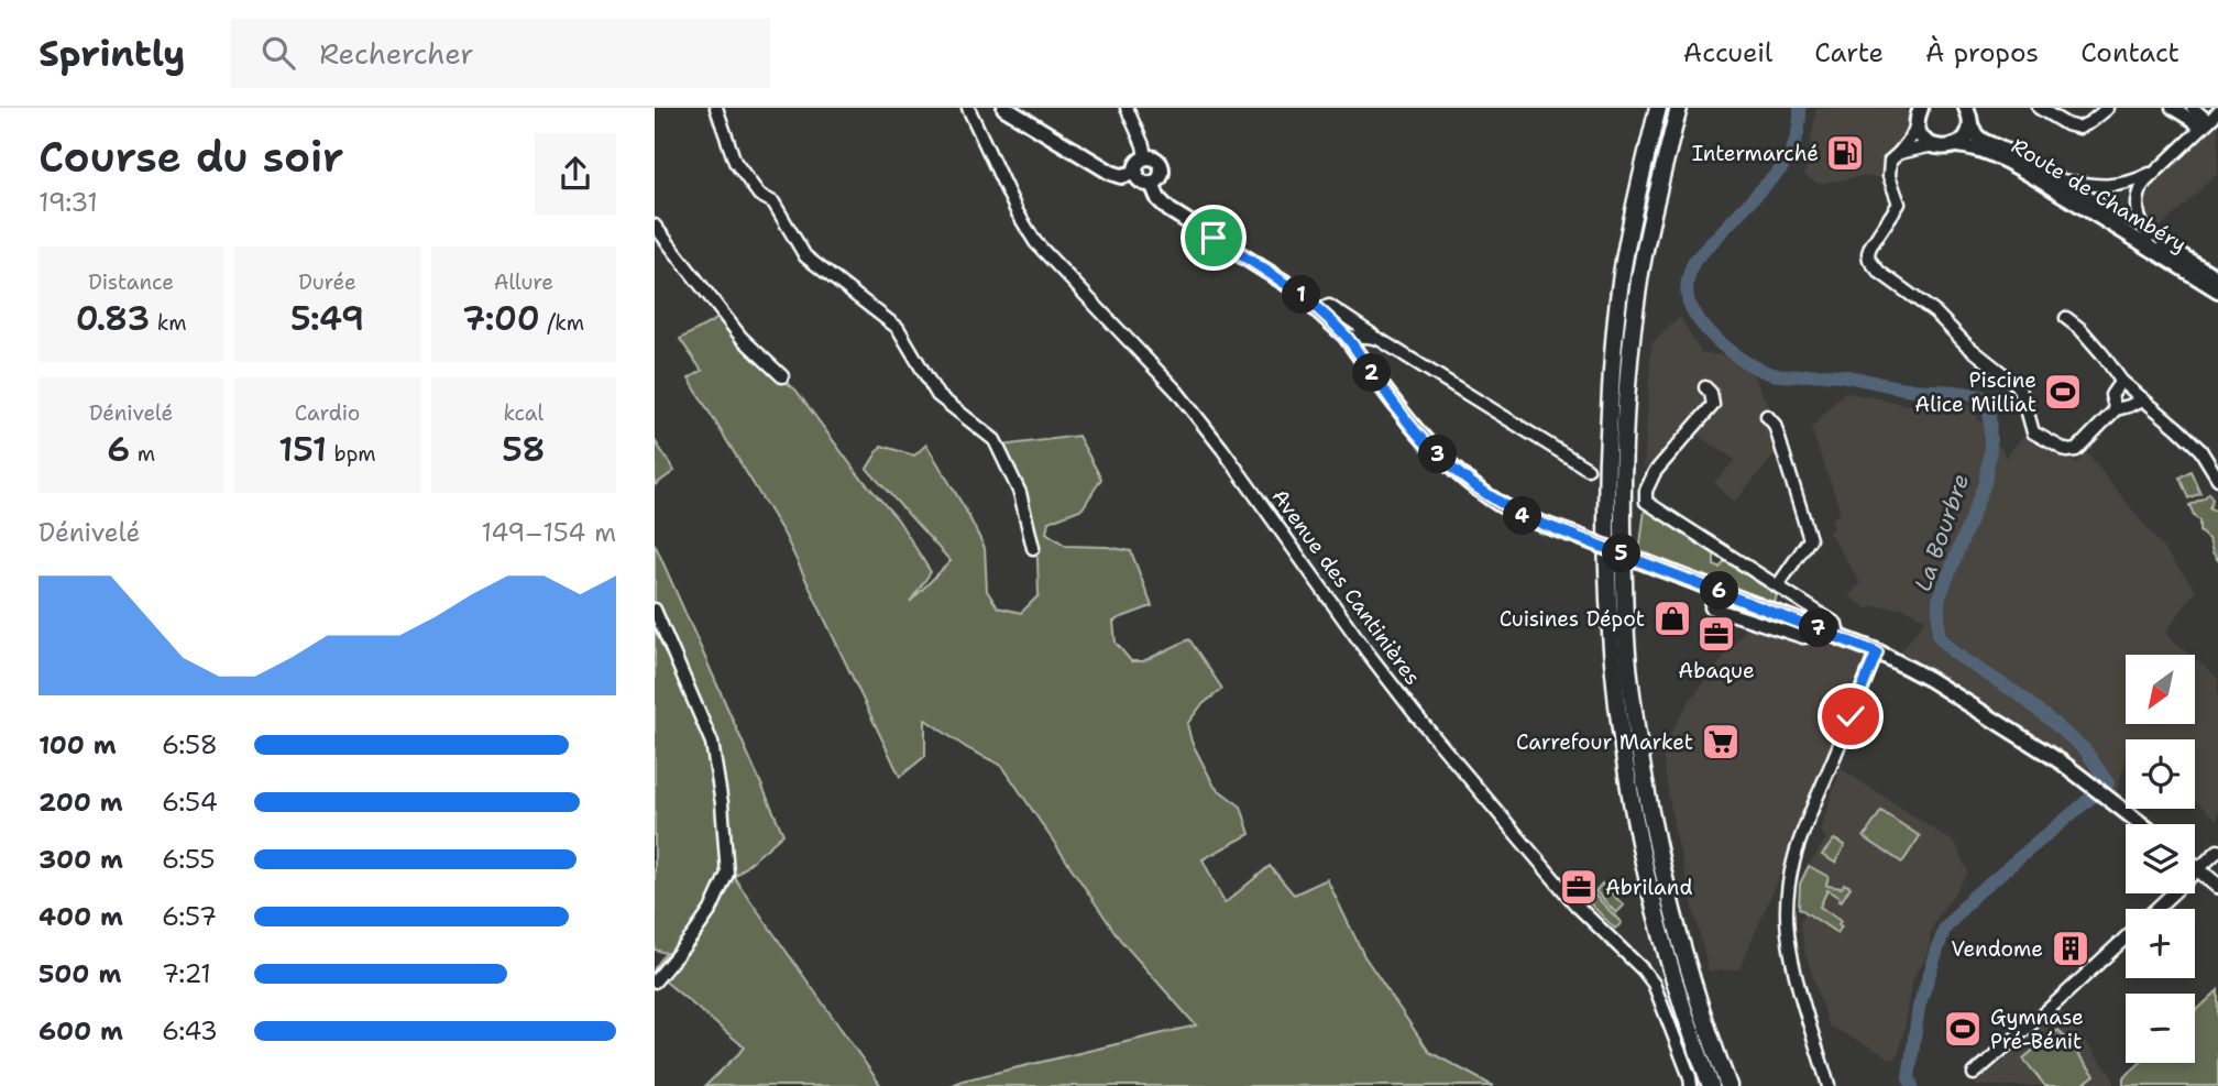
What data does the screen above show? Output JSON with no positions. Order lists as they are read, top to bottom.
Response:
{
  "streets": {
    "main road": ["Route de Chambéry"],
    "street": ["Avenue des Cantinières"]
  },
  "water": ["La Bourbre"],
  "places": {
    "fuel station": ["Intermarché"],
    "sports": ["Piscine Alice Milliat", "Gymnase Pré-Bénit"],
    "shop": ["Cuisines Dépot"],
    "office": ["Abaque", "Abriland"],
    "supermarket": ["Carrefour Market"],
    "building": ["Vendome"]
  },
  "north": "bottom left",
  "page": {
    "header": "Sprintly",
    "search": "Rechercher",
    "nav": [
      "Accueil",
      "Carte",
      "À propos",
      "Contact"
    ],
    "heading": ["Course du soir", "19:31"],
    "stats": [
      ["Distance", "0.83 km"],
      ["Durée", "5:49"],
      ["Allure", "7:00 /km"],
      ["Dénivelé", "6 m"],
      ["Cardio", "151 bpm"],
      ["kcal", "58"]
    ],
    "pins": [
      "1",
      "2",
      "3",
      "4",
      "5",
      "6",
      "7"
    ],
    "chart": ["Dénivelé", "149–154 m"],
    "map_buttons": ["+", "−"],
    "list": [
      {
        "name": "100 m",
        "note": "6:58"
      },
      {
        "name": "200 m",
        "note": "6:54"
      },
      {
        "name": "300 m",
        "note": "6:55"
      },
      {
        "name": "400 m",
        "note": "6:57"
      },
      {
        "name": "500 m",
        "note": "7:21"
      },
      {
        "name": "600 m",
        "note": "6:43"
      }
    ]
  }
}
